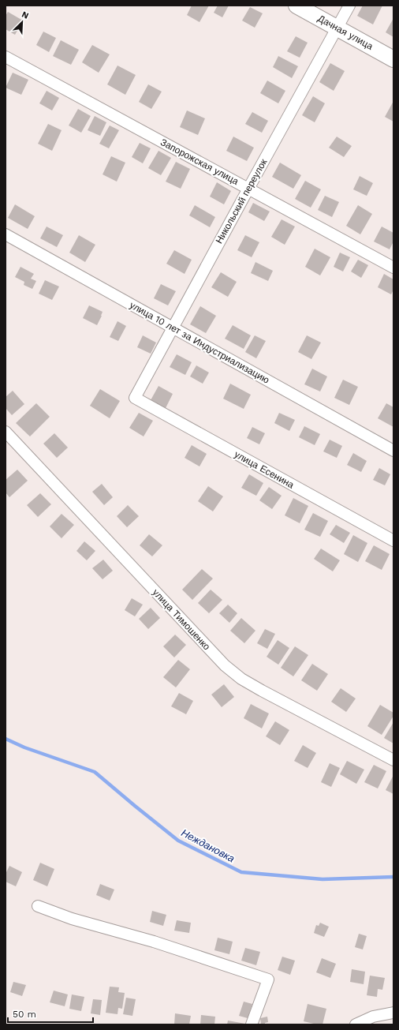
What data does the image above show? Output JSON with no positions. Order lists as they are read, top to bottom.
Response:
{
  "streets": {
    "street": [
      "Дачная улица",
      "Запорожская улица",
      "Никольский переулок",
      "улица 10 лет за Индустриализацию",
      "улица Есенина",
      "улица Тимошенко"
    ]
  },
  "crossings": [
    ["Дачная улица", "Никольский переулок"],
    ["Запорожская улица", "Никольский переулок"],
    ["Никольский переулок", "улица 10 лет за Индустриализацию"],
    ["Никольский переулок", "улица Есенина"]
  ],
  "water": ["Неждановка"],
  "scale_bar": "50 m",
  "north": "top right"
}
